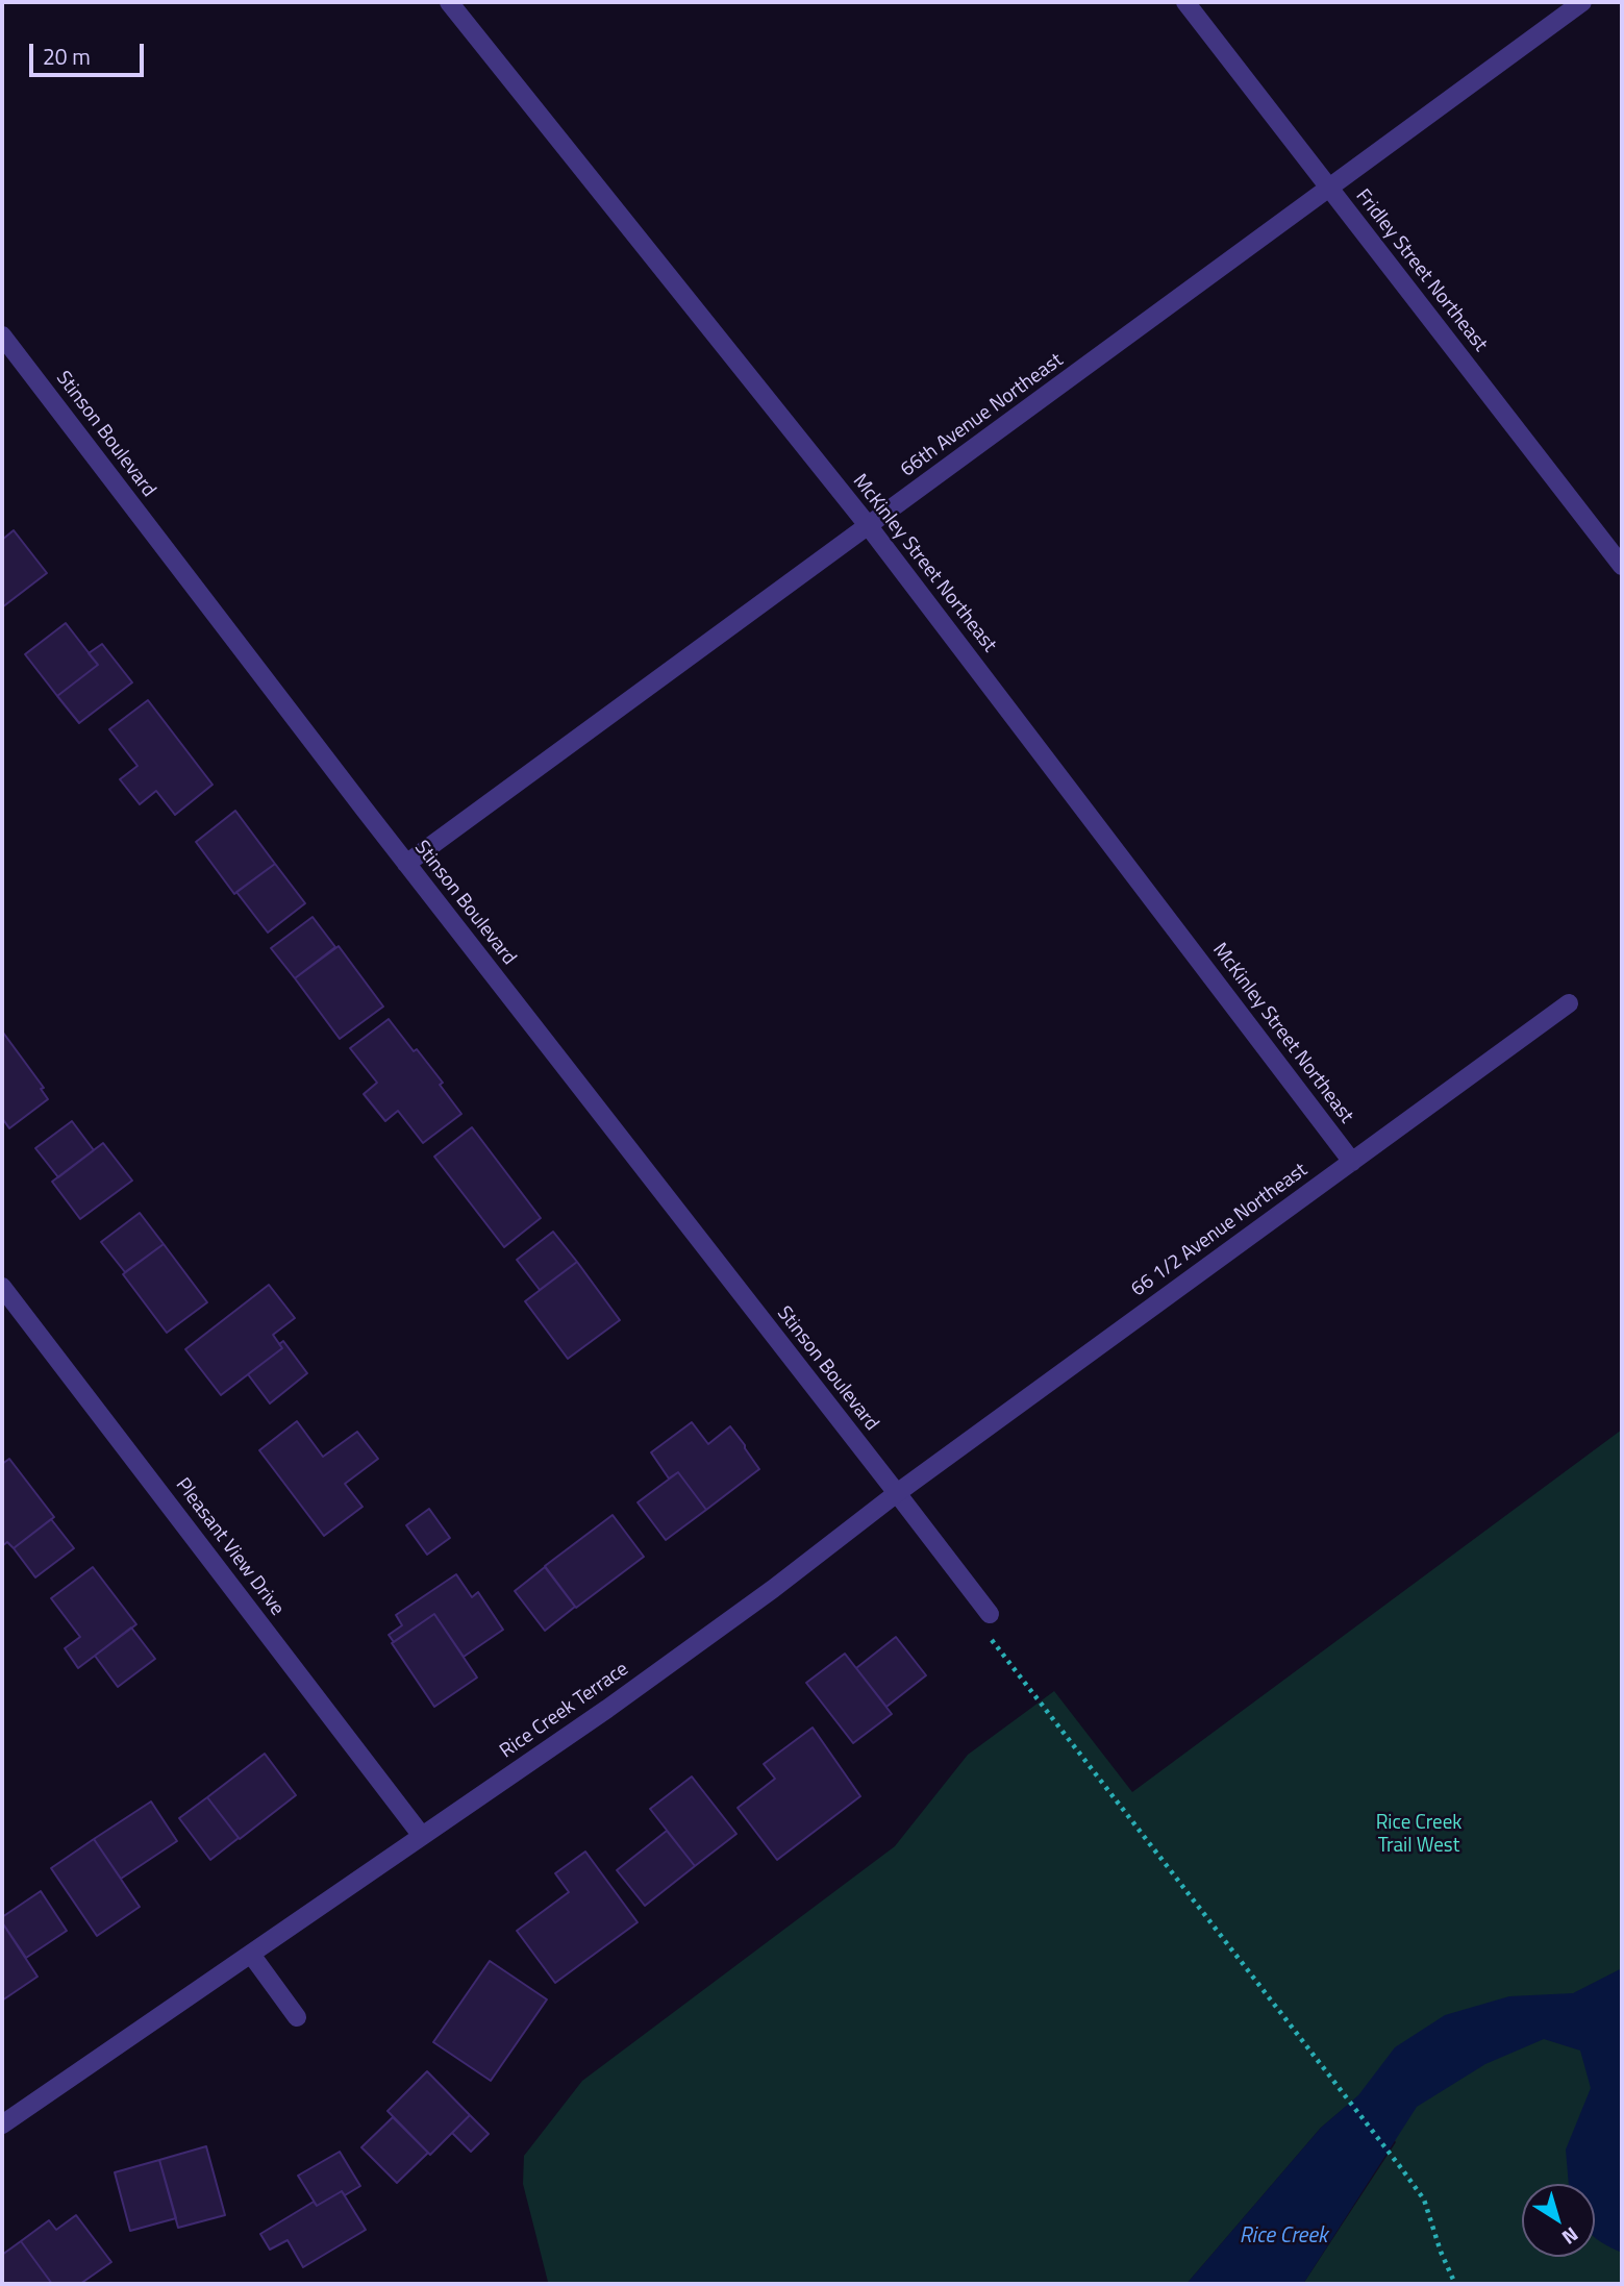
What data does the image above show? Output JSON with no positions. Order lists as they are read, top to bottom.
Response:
{
  "streets": {
    "street": [
      "Fridley Street Northeast",
      "66th Avenue Northeast",
      "Stinson Boulevard",
      "McKinley Street Northeast",
      "66 1/2 Avenue Northeast",
      "Pleasant View Drive",
      "Rice Creek Terrace"
    ]
  },
  "crossings": [
    ["Fridley Street Northeast", "66th Avenue Northeast"],
    ["66th Avenue Northeast", "Stinson Boulevard"],
    ["66th Avenue Northeast", "McKinley Street Northeast"],
    ["Stinson Boulevard", "66 1/2 Avenue Northeast"],
    ["Stinson Boulevard", "Rice Creek Terrace"],
    ["McKinley Street Northeast", "66 1/2 Avenue Northeast"],
    ["66 1/2 Avenue Northeast", "Rice Creek Terrace"],
    ["Pleasant View Drive", "Rice Creek Terrace"]
  ],
  "water": ["Rice Creek"],
  "parks": ["Rice Creek Trail West"],
  "scale_bar": "20 m",
  "north": "bottom right"
}
